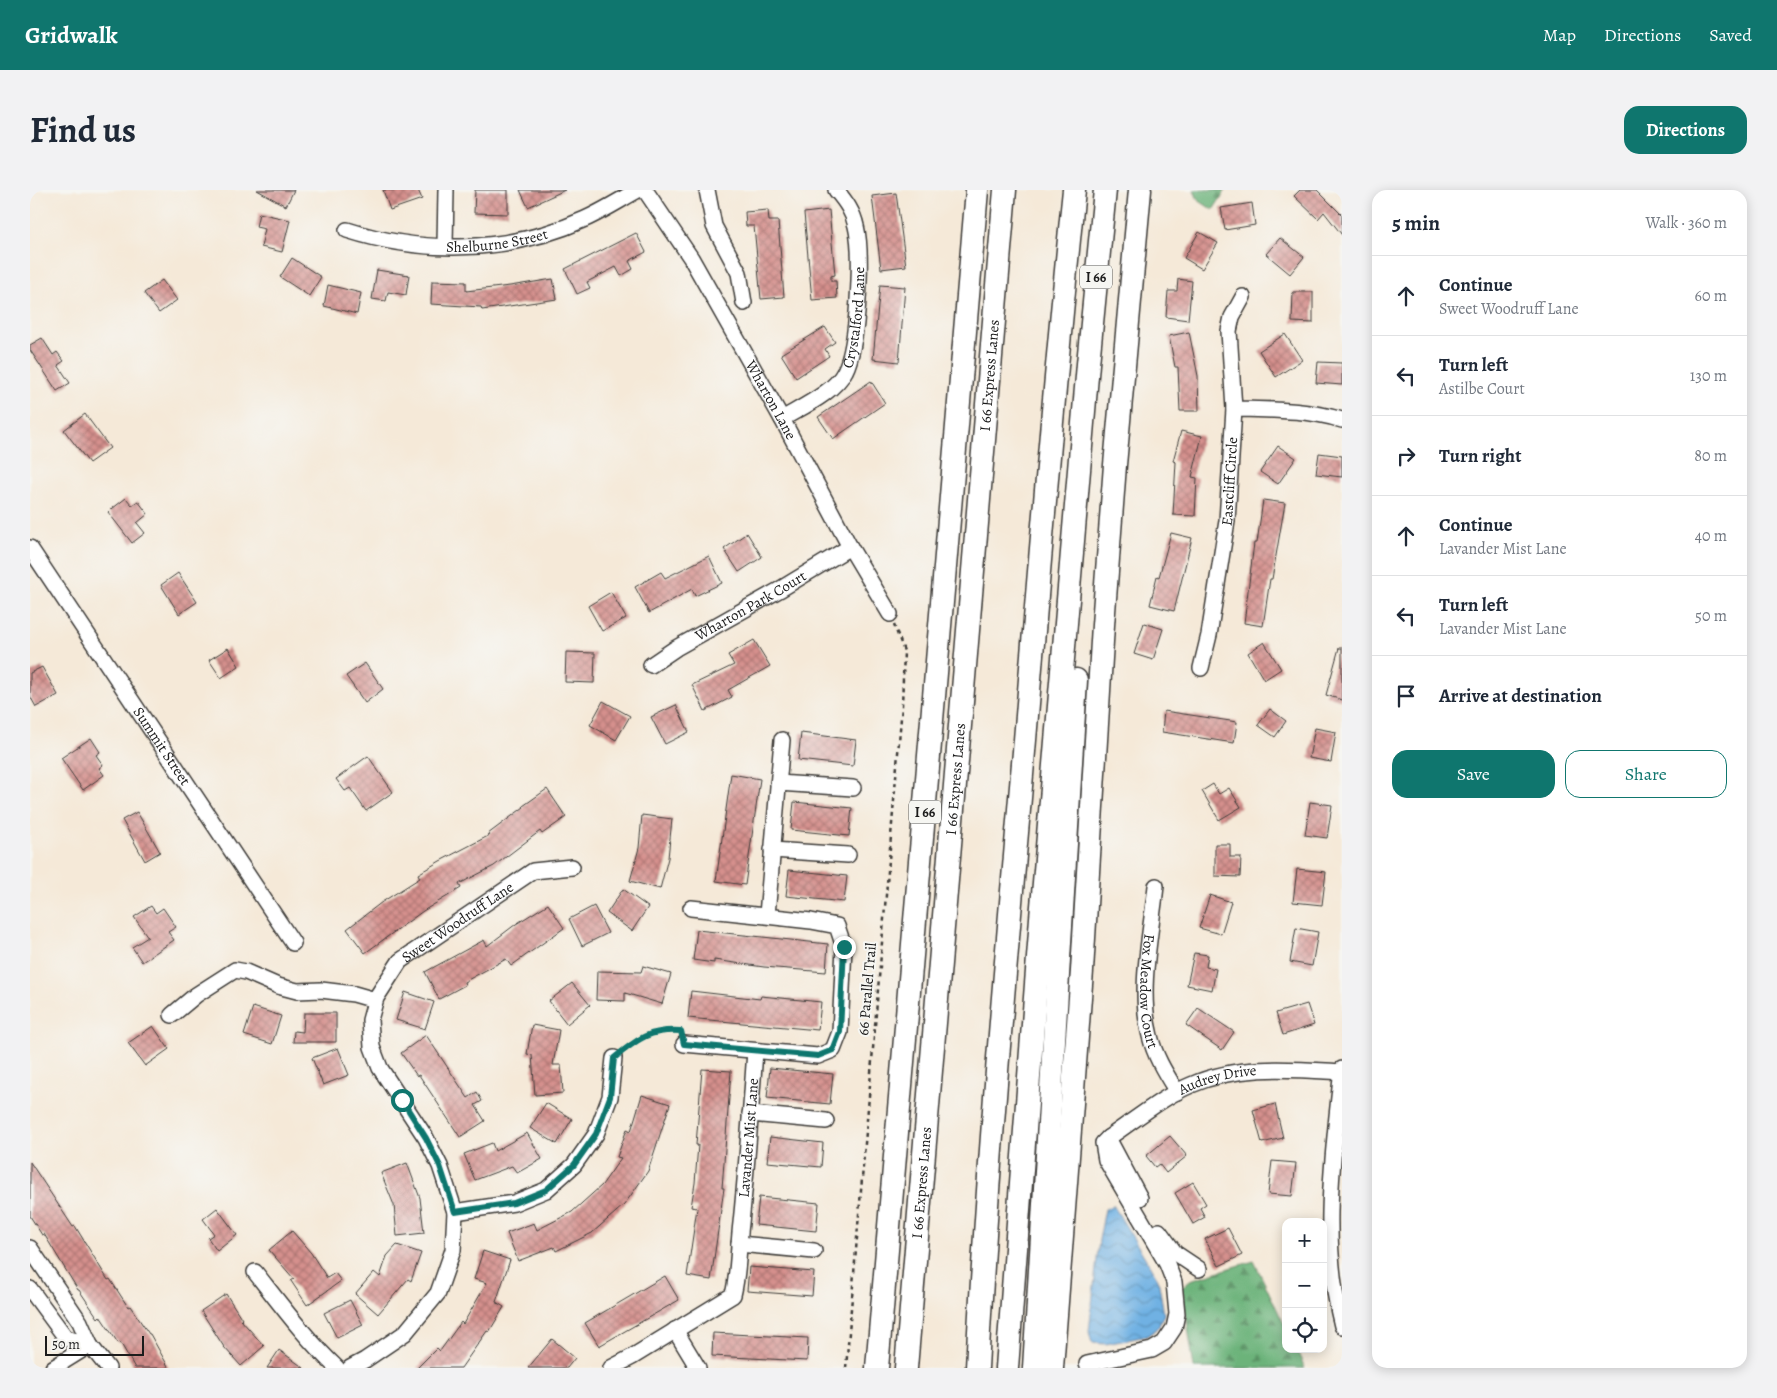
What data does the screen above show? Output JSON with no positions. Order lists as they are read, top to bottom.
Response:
{
  "streets": {
    "highway": ["I 66", "I 66 Express Lanes"],
    "street": [
      "Shelburne Street",
      "Crystalford Lane",
      "Wharton Lane",
      "Eastcliff Circle",
      "Wharton Park Court",
      "Summit Street",
      "Sweet Woodruff Lane",
      "Fox Meadow Court",
      "Audrey Drive",
      "Lavander Mist Lane"
    ],
    "path": ["66 Parallel Trail"]
  },
  "crossings": [
    ["Crystalford Lane", "Wharton Lane"],
    ["Wharton Lane", "Wharton Park Court"],
    ["Wharton Lane", "66 Parallel Trail"],
    ["Fox Meadow Court", "Audrey Drive"]
  ],
  "scale_bar": "50 m",
  "page": {
    "header": "Gridwalk",
    "nav": ["Map", "Directions", "Saved"],
    "title": "Find us",
    "buttons": [
      "Directions",
      ["Save", "Share"]
    ],
    "heading": ["5 min", "Walk · 360 m"],
    "list": [
      ["Continue", "Sweet Woodruff Lane", "60 m"],
      ["Turn left", "Astilbe Court", "130 m"],
      ["Turn right", "80 m"],
      ["Continue", "Lavander Mist Lane", "40 m"],
      ["Turn left", "Lavander Mist Lane", "50 m"],
      "Arrive at destination"
    ],
    "map_buttons": ["+", "−"],
    "scale": "50 m"
  }
}
